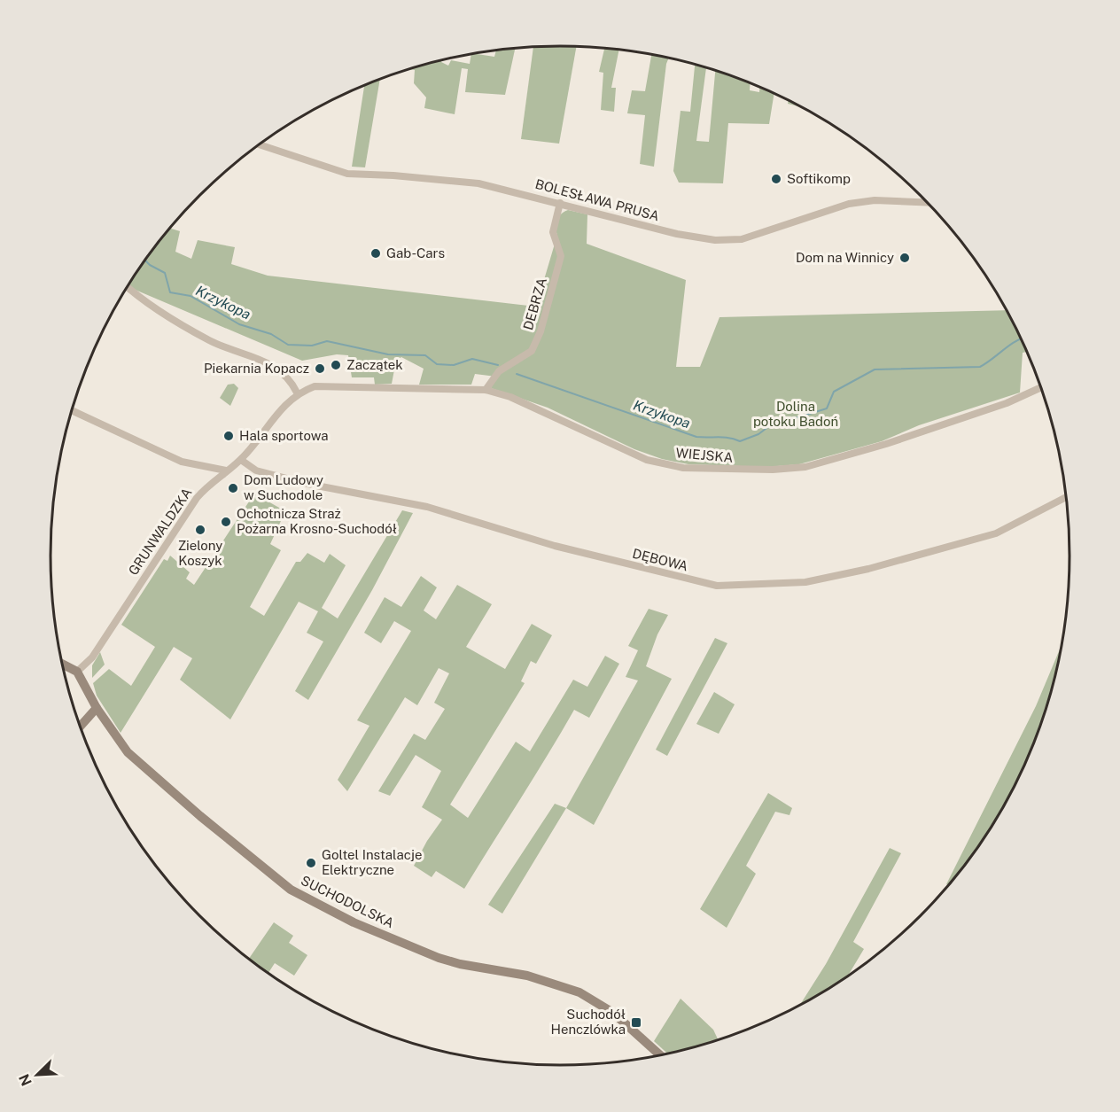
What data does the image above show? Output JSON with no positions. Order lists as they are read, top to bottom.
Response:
{
  "streets": {
    "street": [
      "BOLESŁAWA PRUSA",
      "DEBRZA",
      "WIEJSKA",
      "GRUNWALDZKA",
      "DĘBOWA",
      "SUCHODOLSKA"
    ]
  },
  "crossings": [
    ["BOLESŁAWA PRUSA", "DEBRZA"],
    ["DEBRZA", "WIEJSKA"],
    ["WIEJSKA", "GRUNWALDZKA"],
    ["GRUNWALDZKA", "DĘBOWA"],
    ["GRUNWALDZKA", "SUCHODOLSKA"]
  ],
  "water": ["Krzykopa"],
  "parks": ["Dolina potoku Badoń"],
  "places": {
    "other": [
      "Softikomp",
      "Gab-Cars",
      "Dom na Winnicy",
      "Zaczątek",
      "Piekarnia Kopacz",
      "Hala sportowa",
      "Dom Ludowy w Suchodole",
      "Ochotnicza Straż Pożarna Krosno-Suchodół",
      "Zielony Koszyk",
      "Goltel Instalacje Elektryczne"
    ],
    "transit": ["Suchodół Henczlówka"]
  },
  "north": "bottom left"
}
